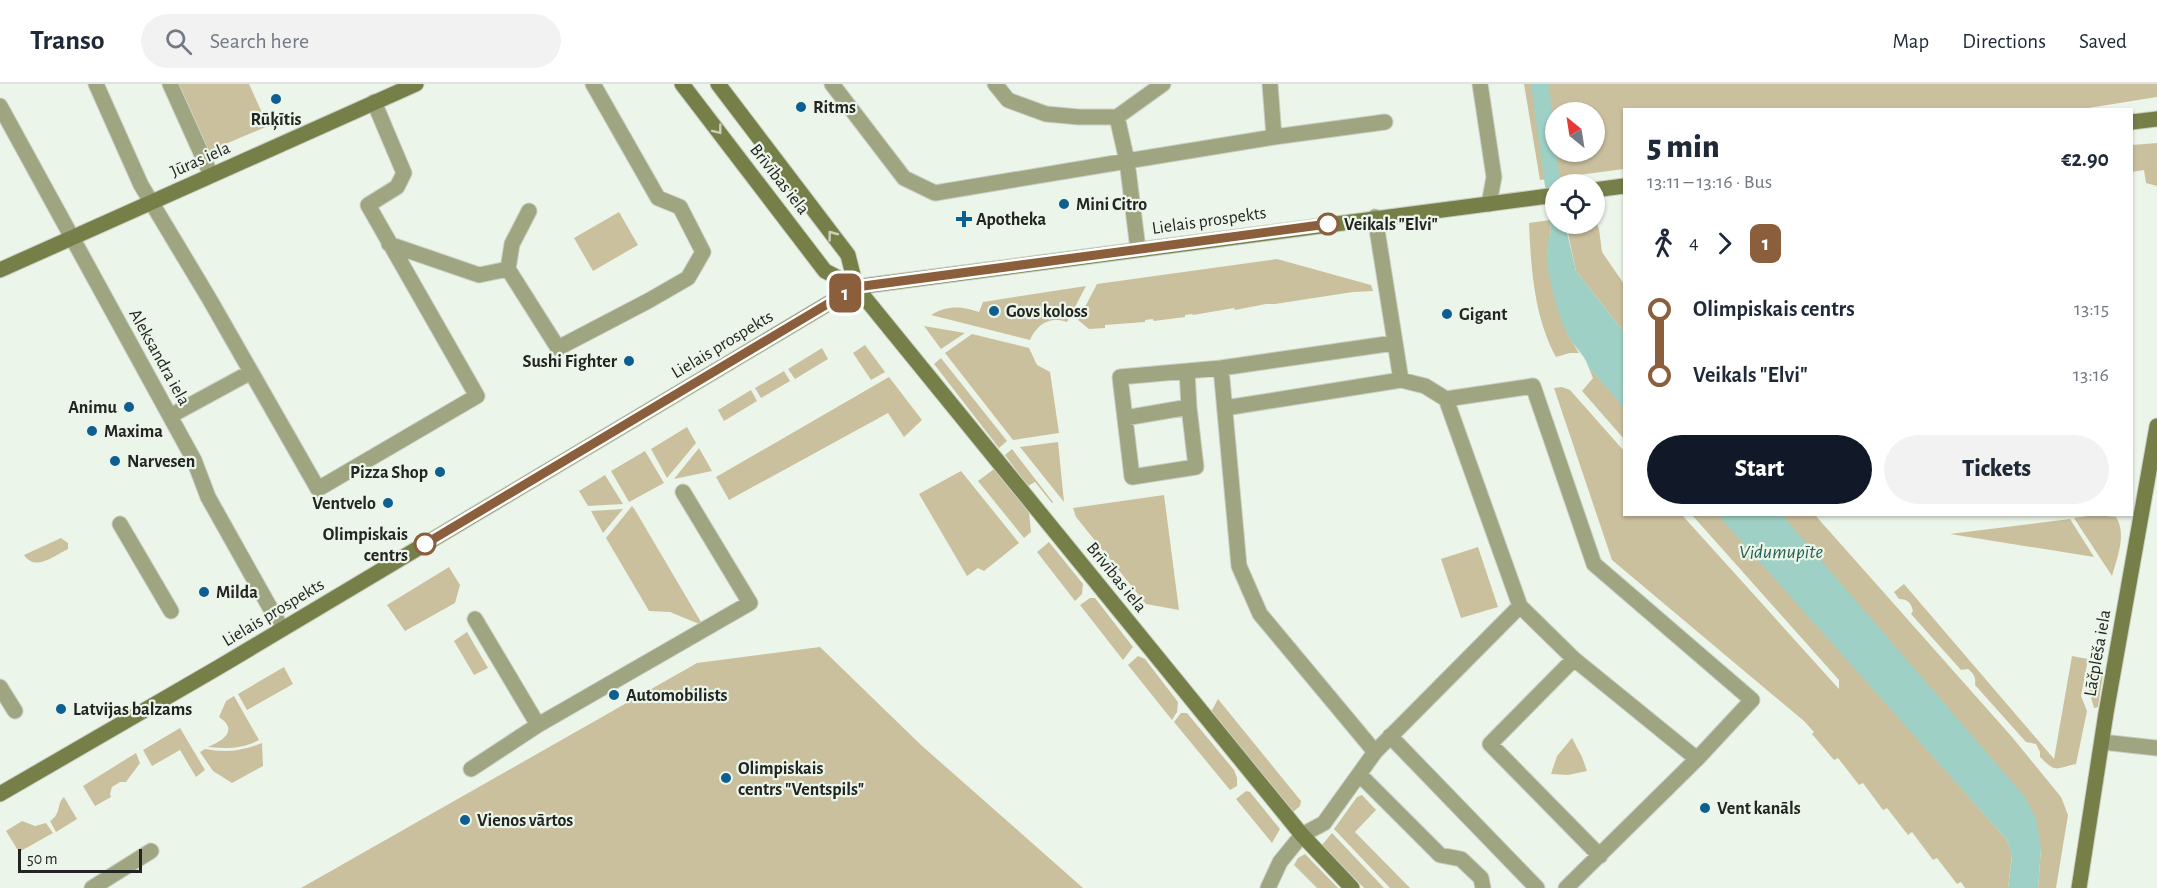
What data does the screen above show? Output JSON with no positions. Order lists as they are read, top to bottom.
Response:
{
  "streets": {
    "main road": [
      "Jūras iela",
      "Brīvības iela",
      "Lielais prospekts",
      "Lāčplēša iela"
    ],
    "street": ["Aleksandra iela"]
  },
  "crossings": [
    ["Jūras iela", "Aleksandra iela"],
    ["Brīvības iela", "Lielais prospekts"],
    ["Lielais prospekts", "Aleksandra iela"]
  ],
  "water": ["Vidumupīte"],
  "places": {
    "other": [
      "Rūķītis",
      "Ritms",
      "Mini Citro",
      "Veikals \"Elvi\"",
      "Govs koloss",
      "Gigant",
      "Sushi Fighter",
      "Animu",
      "Maxima",
      "Narvesen",
      "Pizza Shop",
      "Ventvelo",
      "Olimpiskais centrs",
      "Milda",
      "Automobilists",
      "Latvijas balzams",
      "Olimpiskais centrs \"Ventspils\"",
      "Vent kanāls",
      "Vienos vārtos"
    ],
    "health": ["Apotheka"]
  },
  "lines": ["bus line 1"],
  "scale_bar": "50 m",
  "north": "top left",
  "page": {
    "header": "Transo",
    "search": "Search here",
    "nav": ["Map", "Directions", "Saved"],
    "on_map": "1",
    "heading": ["5 min", "13:11 – 13:16 · Bus", "€2.90"],
    "legs": ["4", "1"],
    "list": [
      {
        "name": "Olimpiskais centrs",
        "value": "13:15"
      },
      {
        "name": "Veikals \"Elvi\"",
        "value": "13:16"
      }
    ],
    "buttons": ["Start", "Tickets"],
    "scale": "50 m"
  }
}
